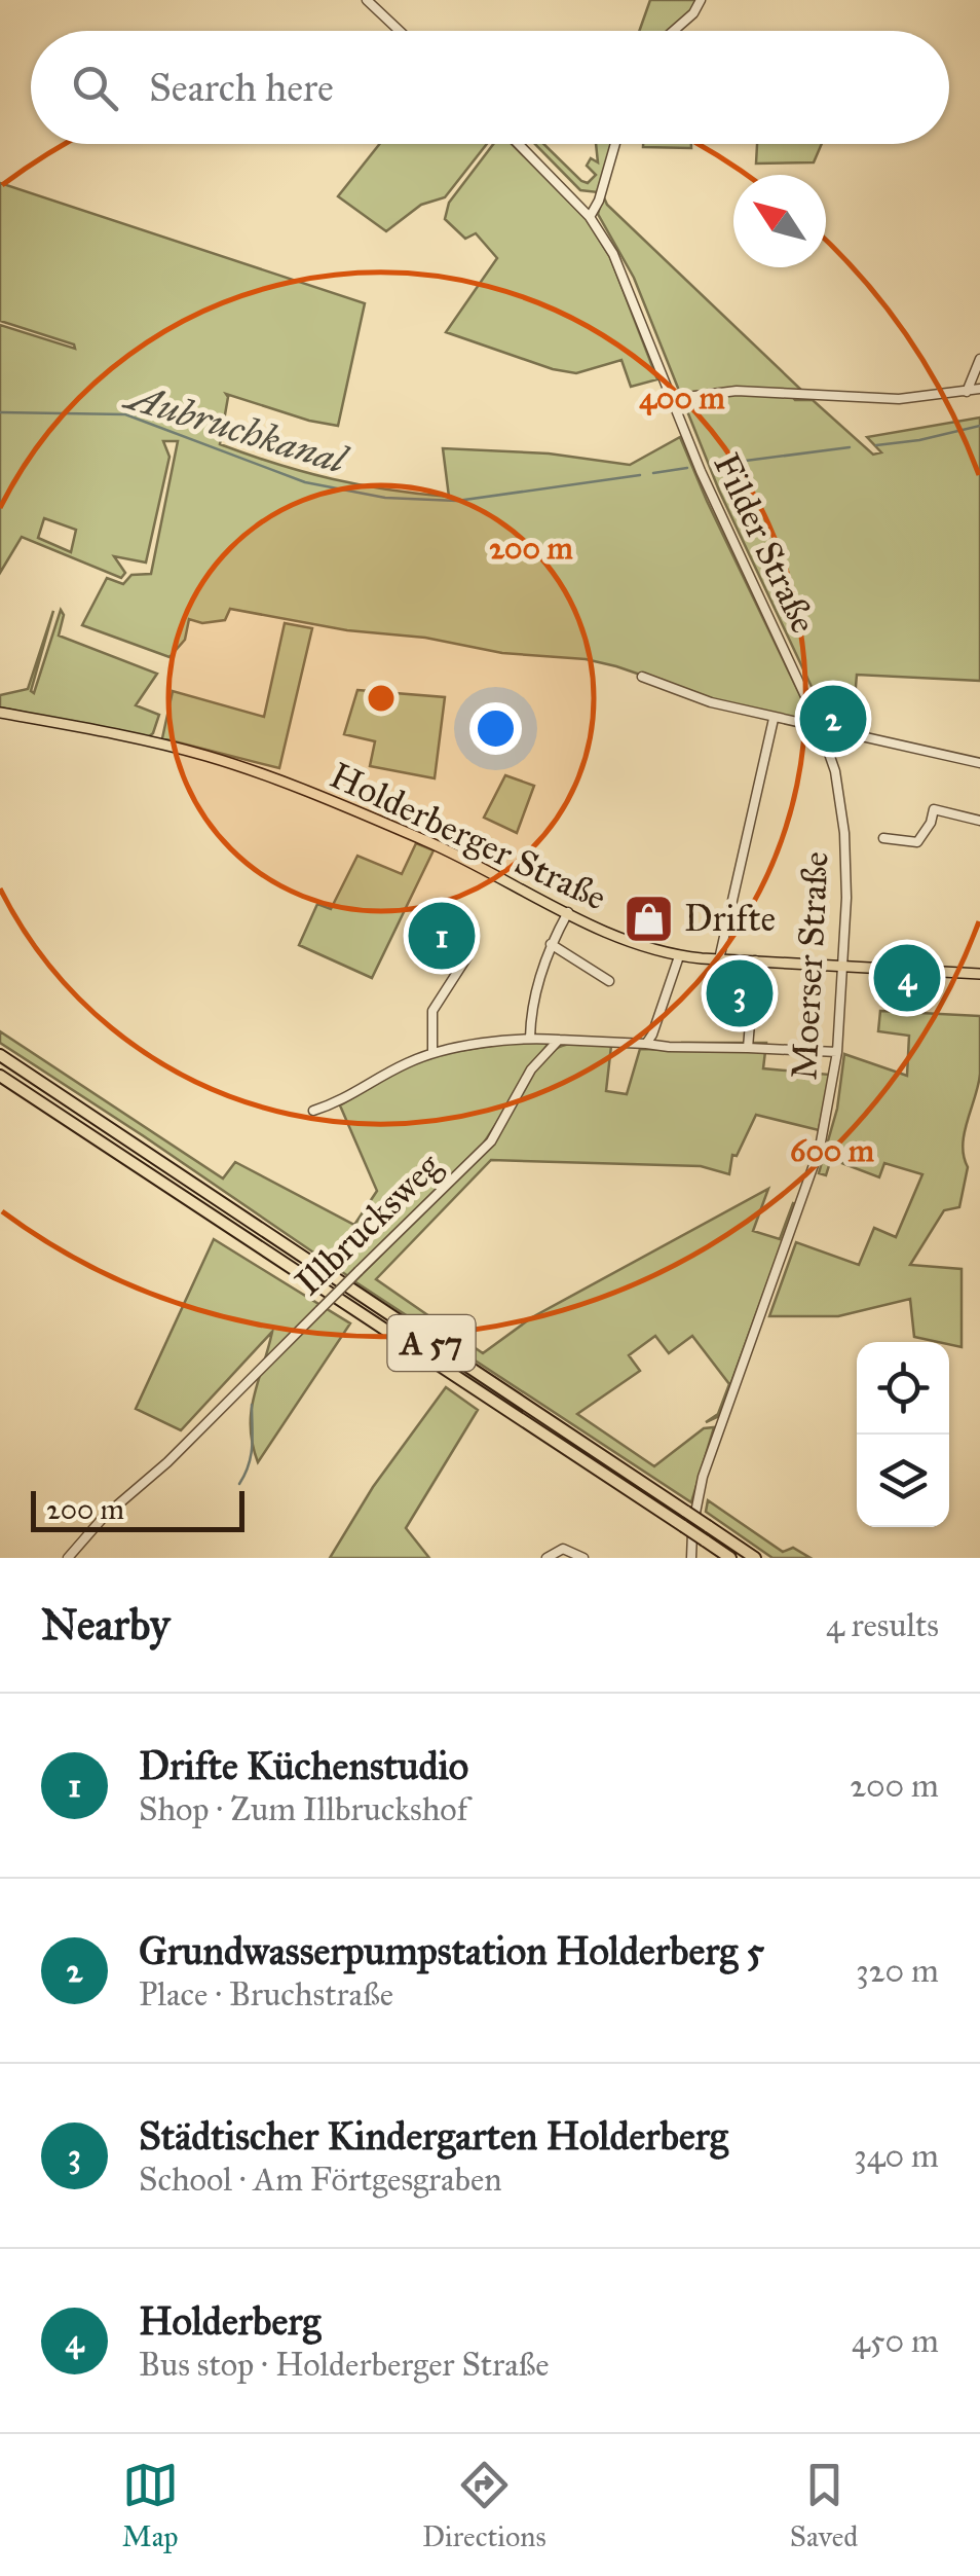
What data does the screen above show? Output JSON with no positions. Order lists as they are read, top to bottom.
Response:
{
  "streets": {
    "highway": ["A 57"],
    "main road": ["Holderberger Straße"],
    "street": ["Filder Straße", "Moerser Straße", "Illbrucksweg"]
  },
  "crossings": [
    ["Filder Straße", "Moerser Straße"],
    ["Holderberger Straße", "Moerser Straße"]
  ],
  "water": ["Aubruchkanal"],
  "places": {
    "shop": ["Drifte"]
  },
  "scale_bar": "200 m",
  "north": "top left",
  "page": {
    "search": "Search here",
    "pins": [
      "2",
      "1",
      "4",
      "3"
    ],
    "scale": "200 m",
    "heading": ["Nearby", "4 results"],
    "list": [
      {
        "mark": "1",
        "name": "Drifte Küchenstudio",
        "note": "Shop · Zum Illbruckshof",
        "value": "200 m"
      },
      {
        "mark": "2",
        "name": "Grundwasserpumpstation Holderberg 5",
        "note": "Place · Bruchstraße",
        "value": "320 m"
      },
      {
        "mark": "3",
        "name": "Städtischer Kindergarten Holderberg",
        "note": "School · Am Förtgesgraben",
        "value": "340 m"
      },
      {
        "mark": "4",
        "name": "Holderberg",
        "note": "Bus stop · Holderberger Straße",
        "value": "450 m"
      }
    ],
    "nav": ["Map", "Directions", "Saved"]
  },
  "rings": ["400 m", "200 m", "600 m"]
}
